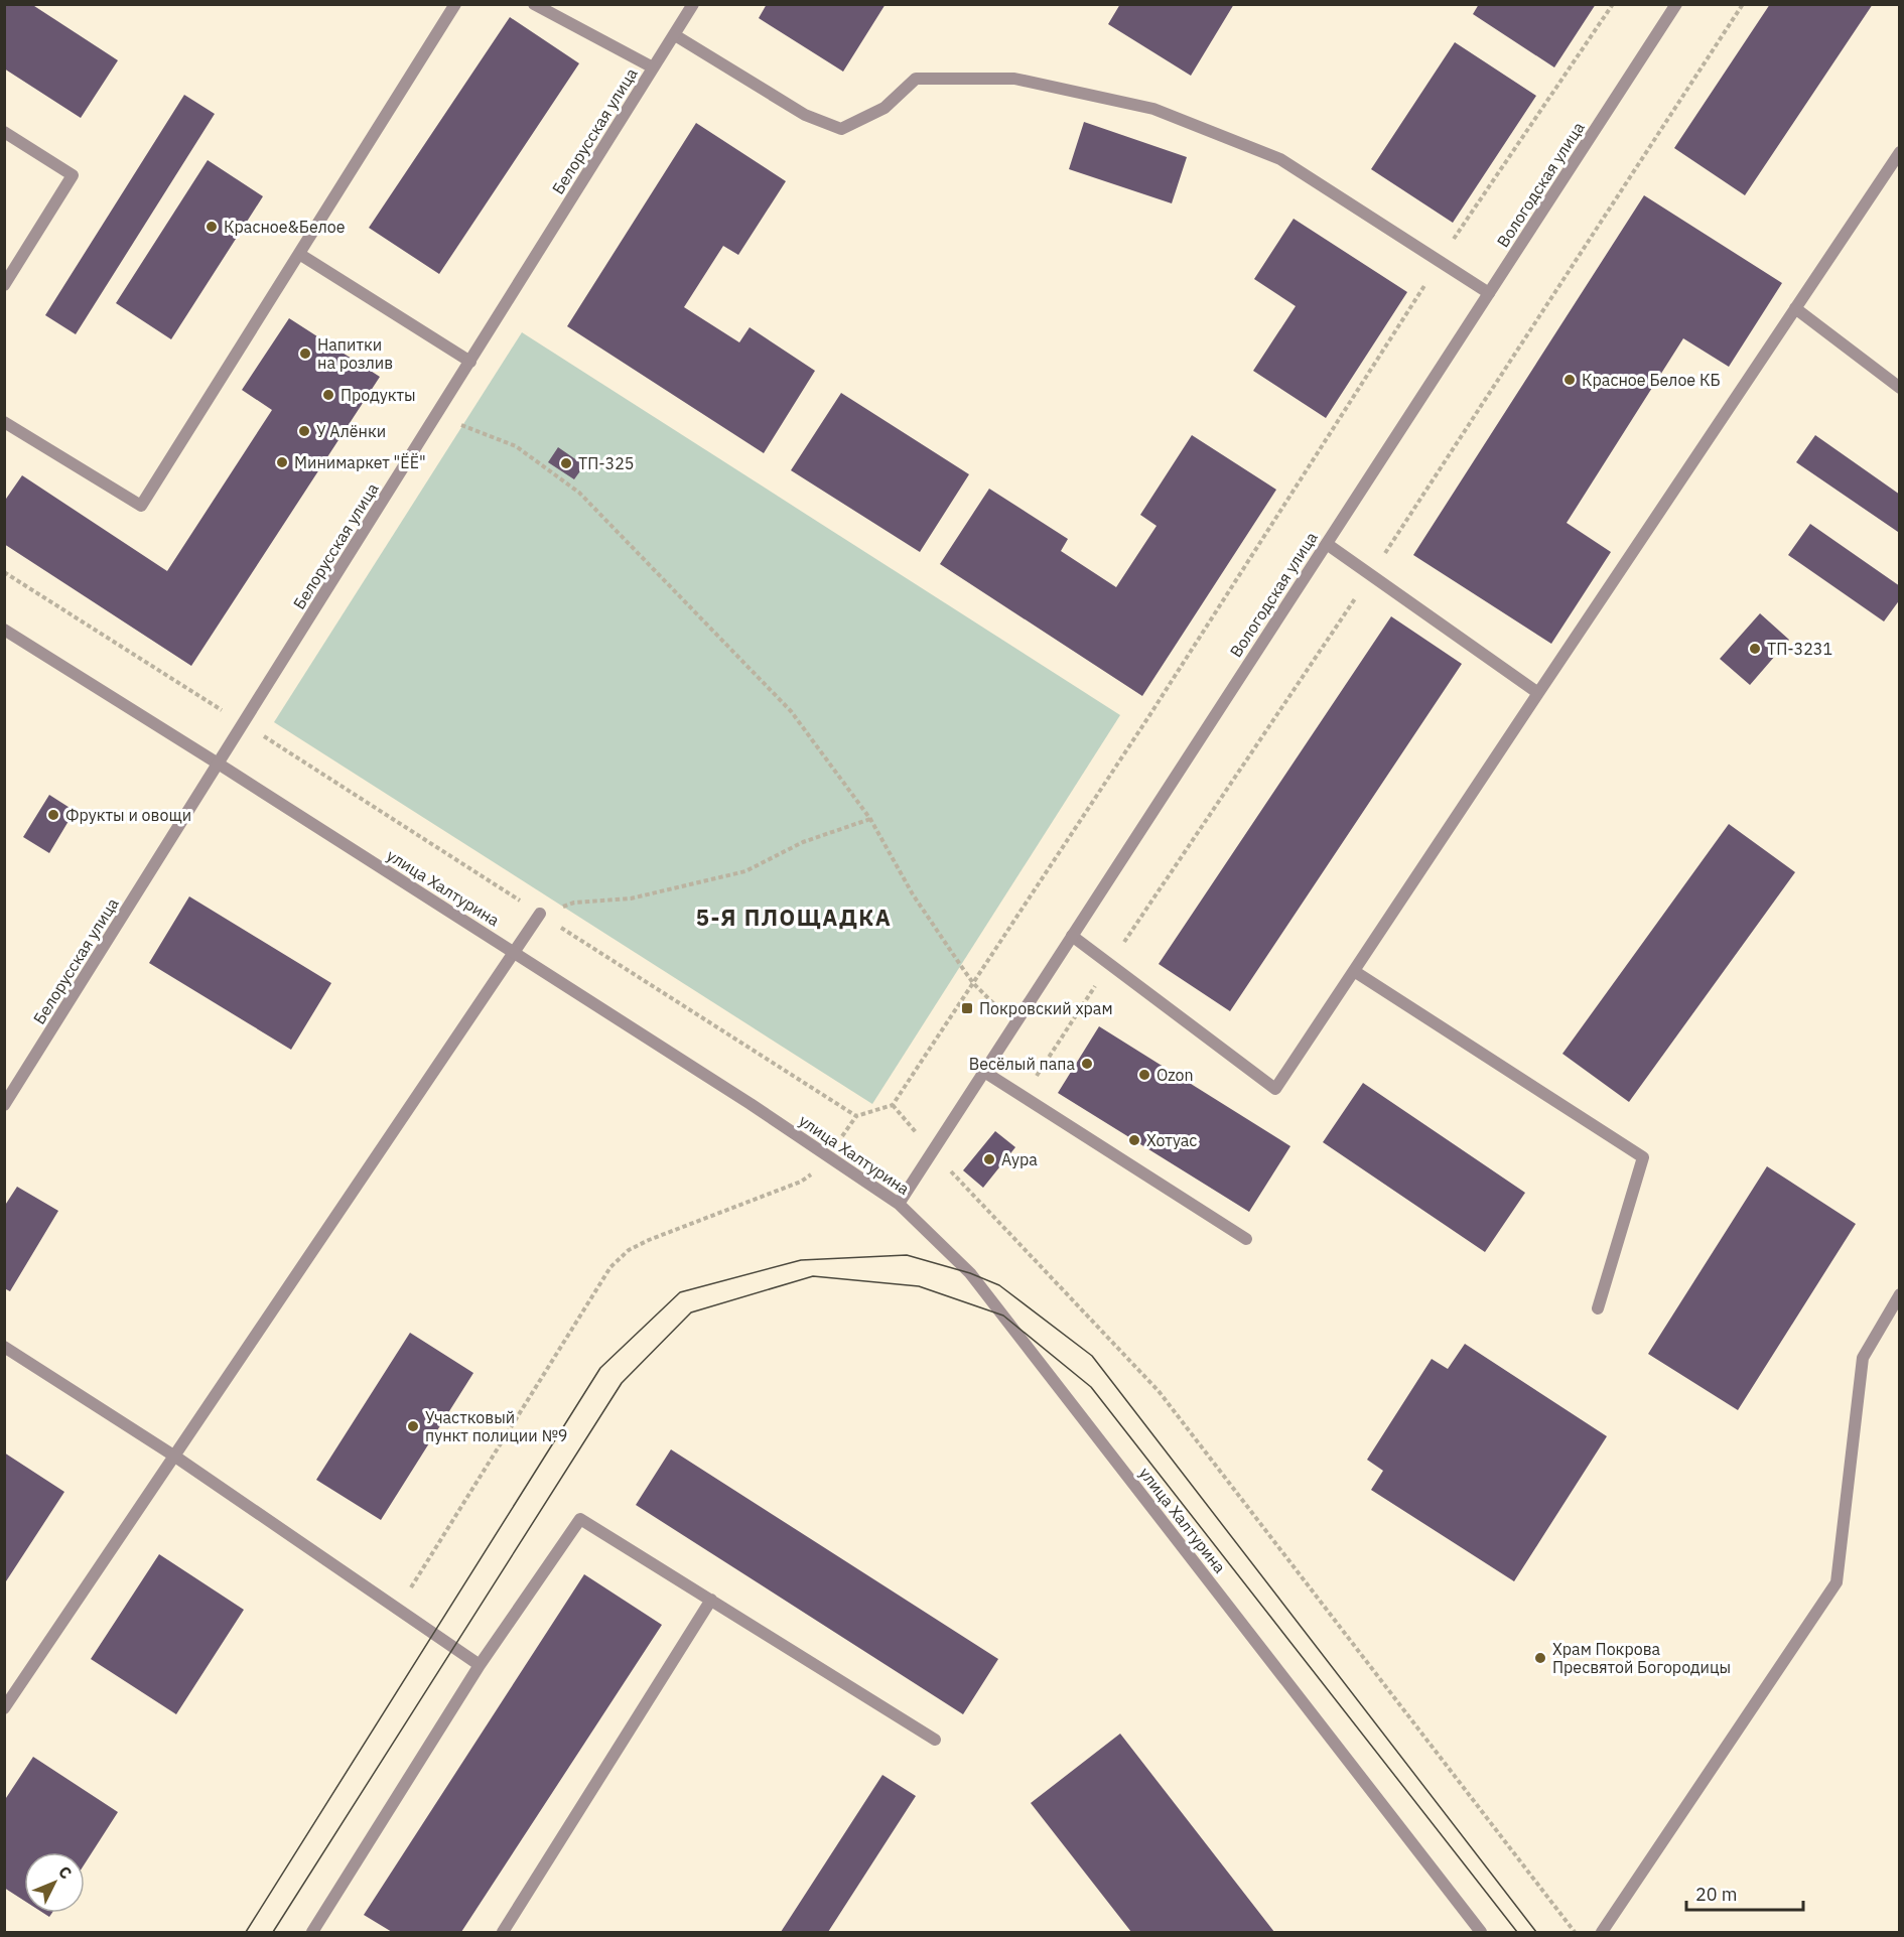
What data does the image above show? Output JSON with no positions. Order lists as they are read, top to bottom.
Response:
{
  "streets": {
    "street": ["Белорусская улица", "Вологодская улица", "улица Халтурина"]
  },
  "crossings": [
    ["Белорусская улица", "улица Халтурина"],
    ["Вологодская улица", "улица Халтурина"]
  ],
  "districts": ["5-Я ПЛОЩАДКА"],
  "places": {
    "other": [
      "Красное&Белое",
      "Напитки на розлив",
      "Красное Белое КБ",
      "Продукты",
      "У Алёнки",
      "Минимаркет \"ЁЁ\"",
      "ТП-325",
      "ТП-3231",
      "Фрукты и овощи",
      "Весёлый папа",
      "Ozon",
      "Хотуас",
      "Аура",
      "Участковый пункт полиции №9",
      "Храм Покрова Пресвятой Богородицы"
    ],
    "transit": ["Покровский храм"]
  },
  "scale_bar": "20 m",
  "north": "top right"
}
